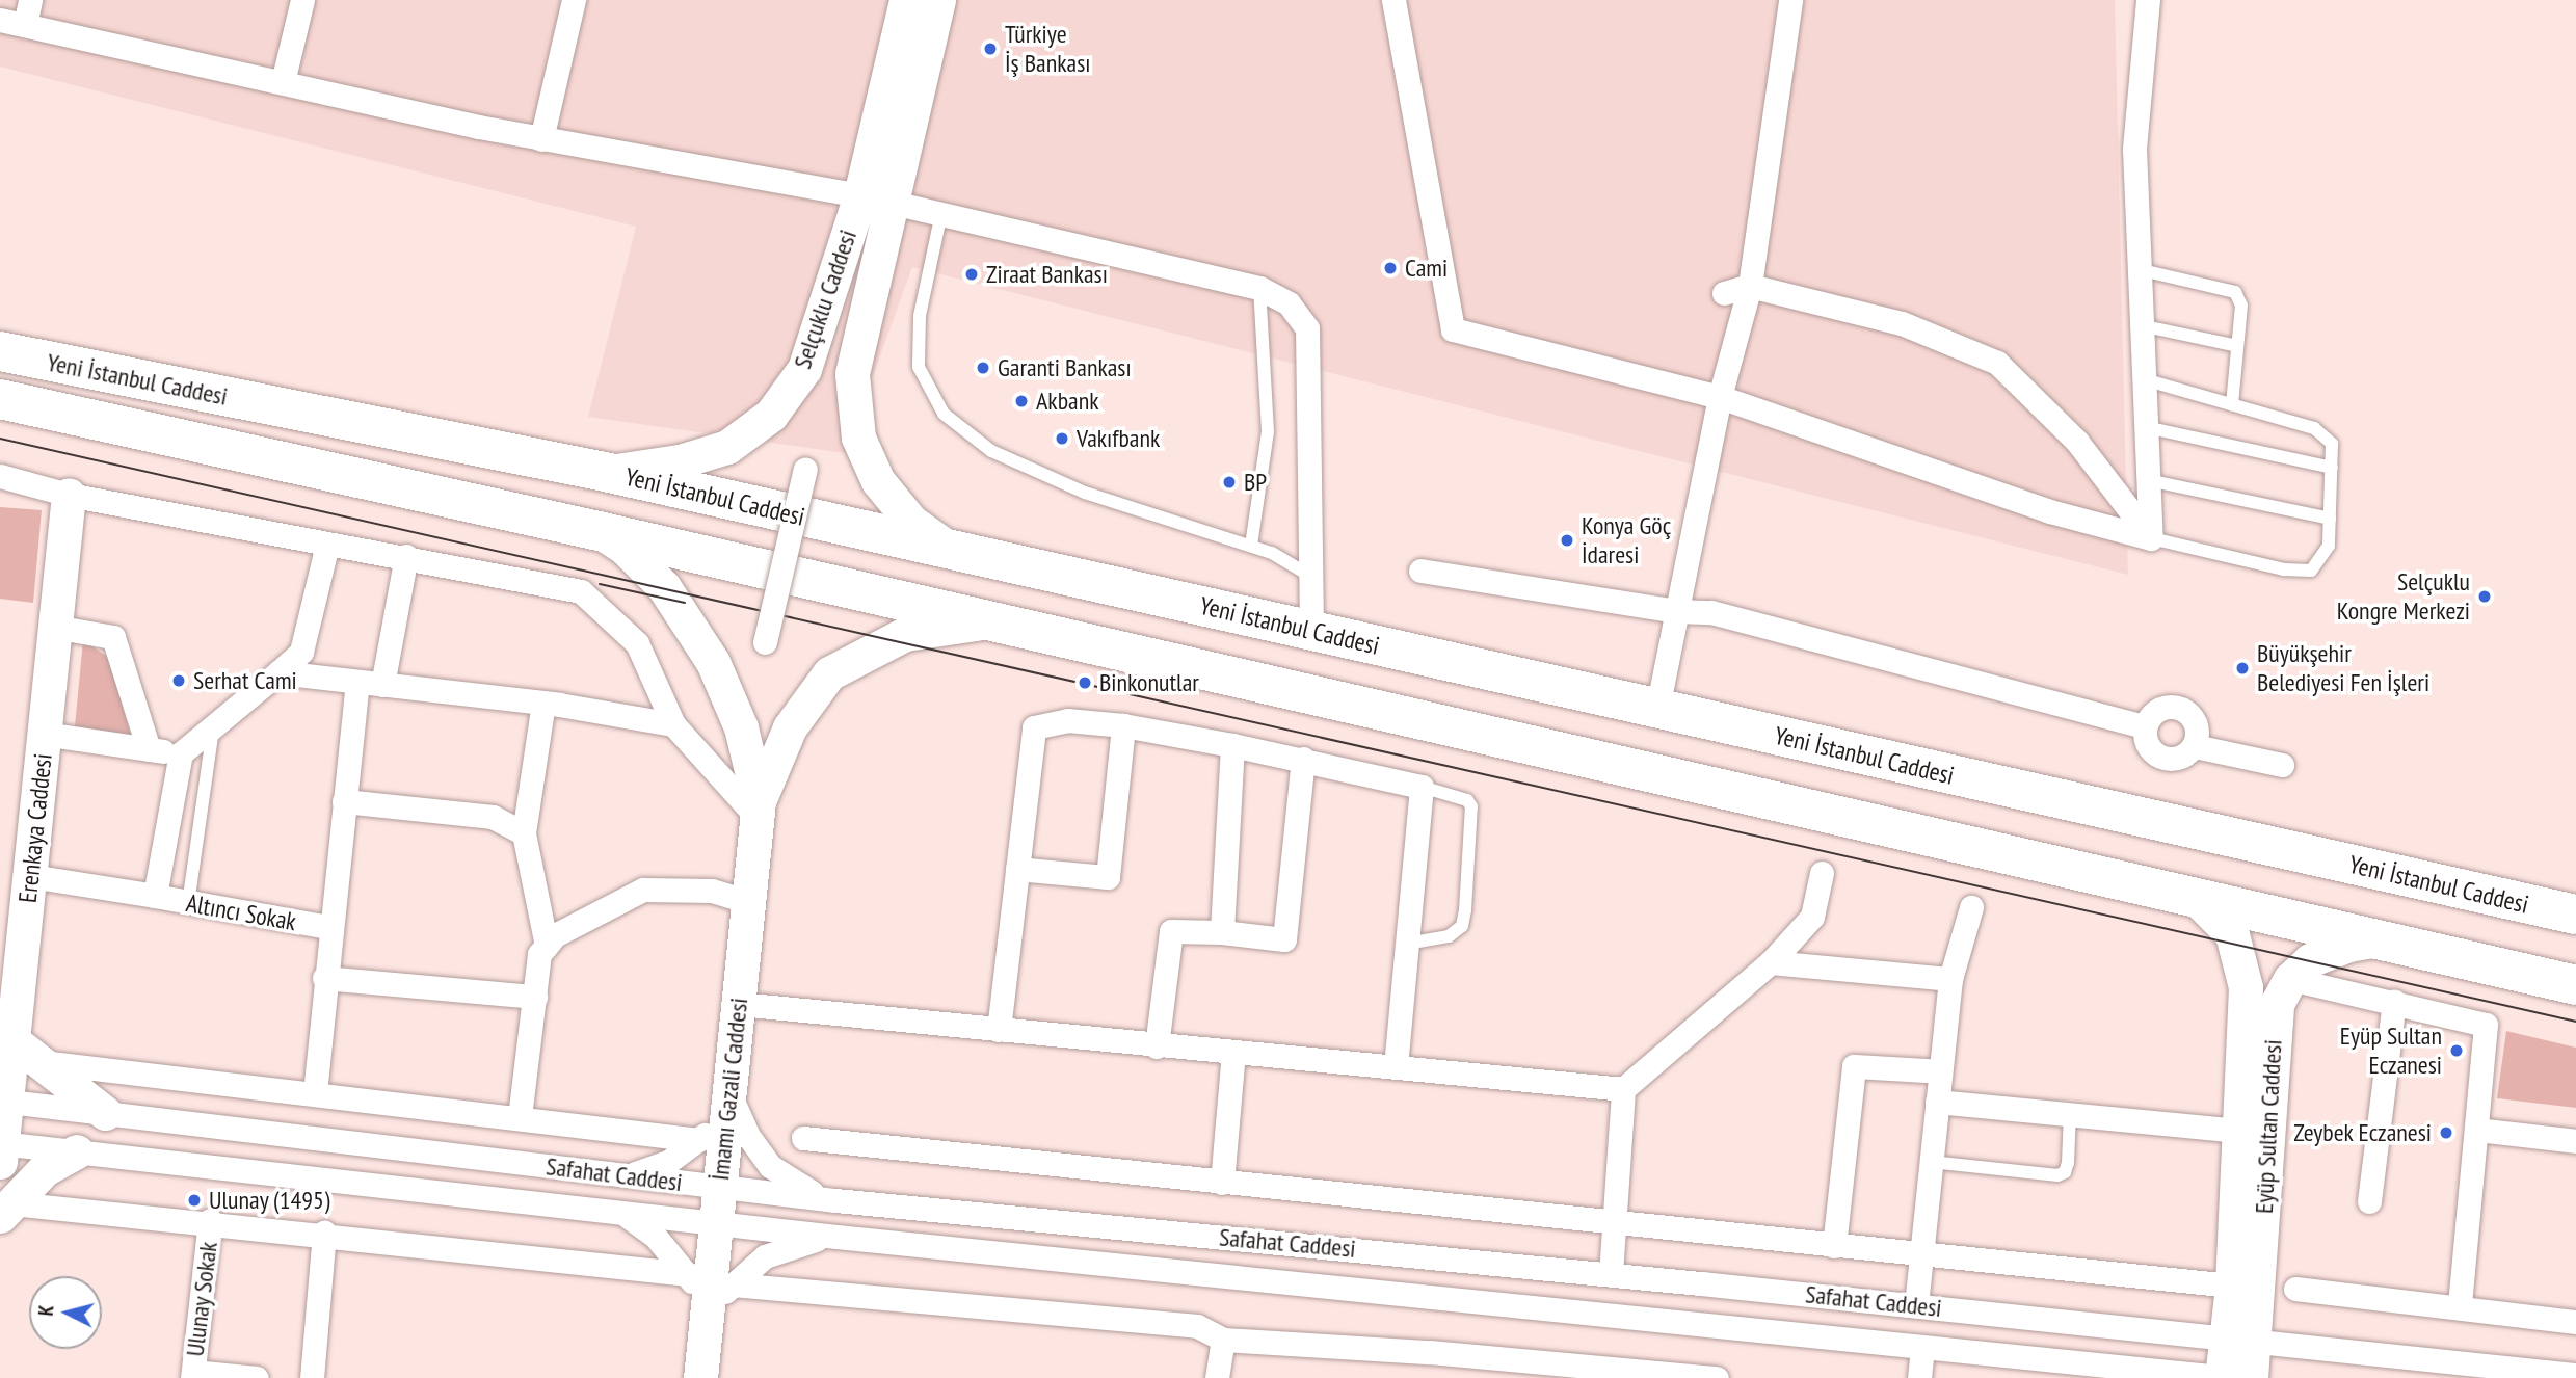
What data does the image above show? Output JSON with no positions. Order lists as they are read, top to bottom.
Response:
{
  "streets": {
    "highway": ["Yeni İstanbul Caddesi"],
    "street": [
      "Selçuklu Caddesi",
      "Erenkaya Caddesi",
      "Altıncı Sokak",
      "İmamı Gazali Caddesi",
      "Eyüp Sultan Caddesi",
      "Safahat Caddesi",
      "Ulunay Sokak"
    ]
  },
  "crossings": [
    ["Selçuklu Caddesi", "Yeni İstanbul Caddesi"],
    ["Erenkaya Caddesi", "Altıncı Sokak"],
    ["Erenkaya Caddesi", "Safahat Caddesi"],
    ["İmamı Gazali Caddesi", "Safahat Caddesi"],
    ["Eyüp Sultan Caddesi", "Safahat Caddesi"]
  ],
  "places": [
    "Türkiye İş Bankası",
    "Cami",
    "Ziraat Bankası",
    "Garanti Bankası",
    "Akbank",
    "Vakıfbank",
    "BP",
    "Konya Göç İdaresi",
    "Selçuklu Kongre Merkezi",
    "Büyükşehir Belediyesi Fen İşleri",
    "Serhat Cami",
    "Binkonutlar",
    "Eyüp Sultan Eczanesi",
    "Zeybek Eczanesi",
    "Ulunay (1495)"
  ],
  "north": "left"
}
